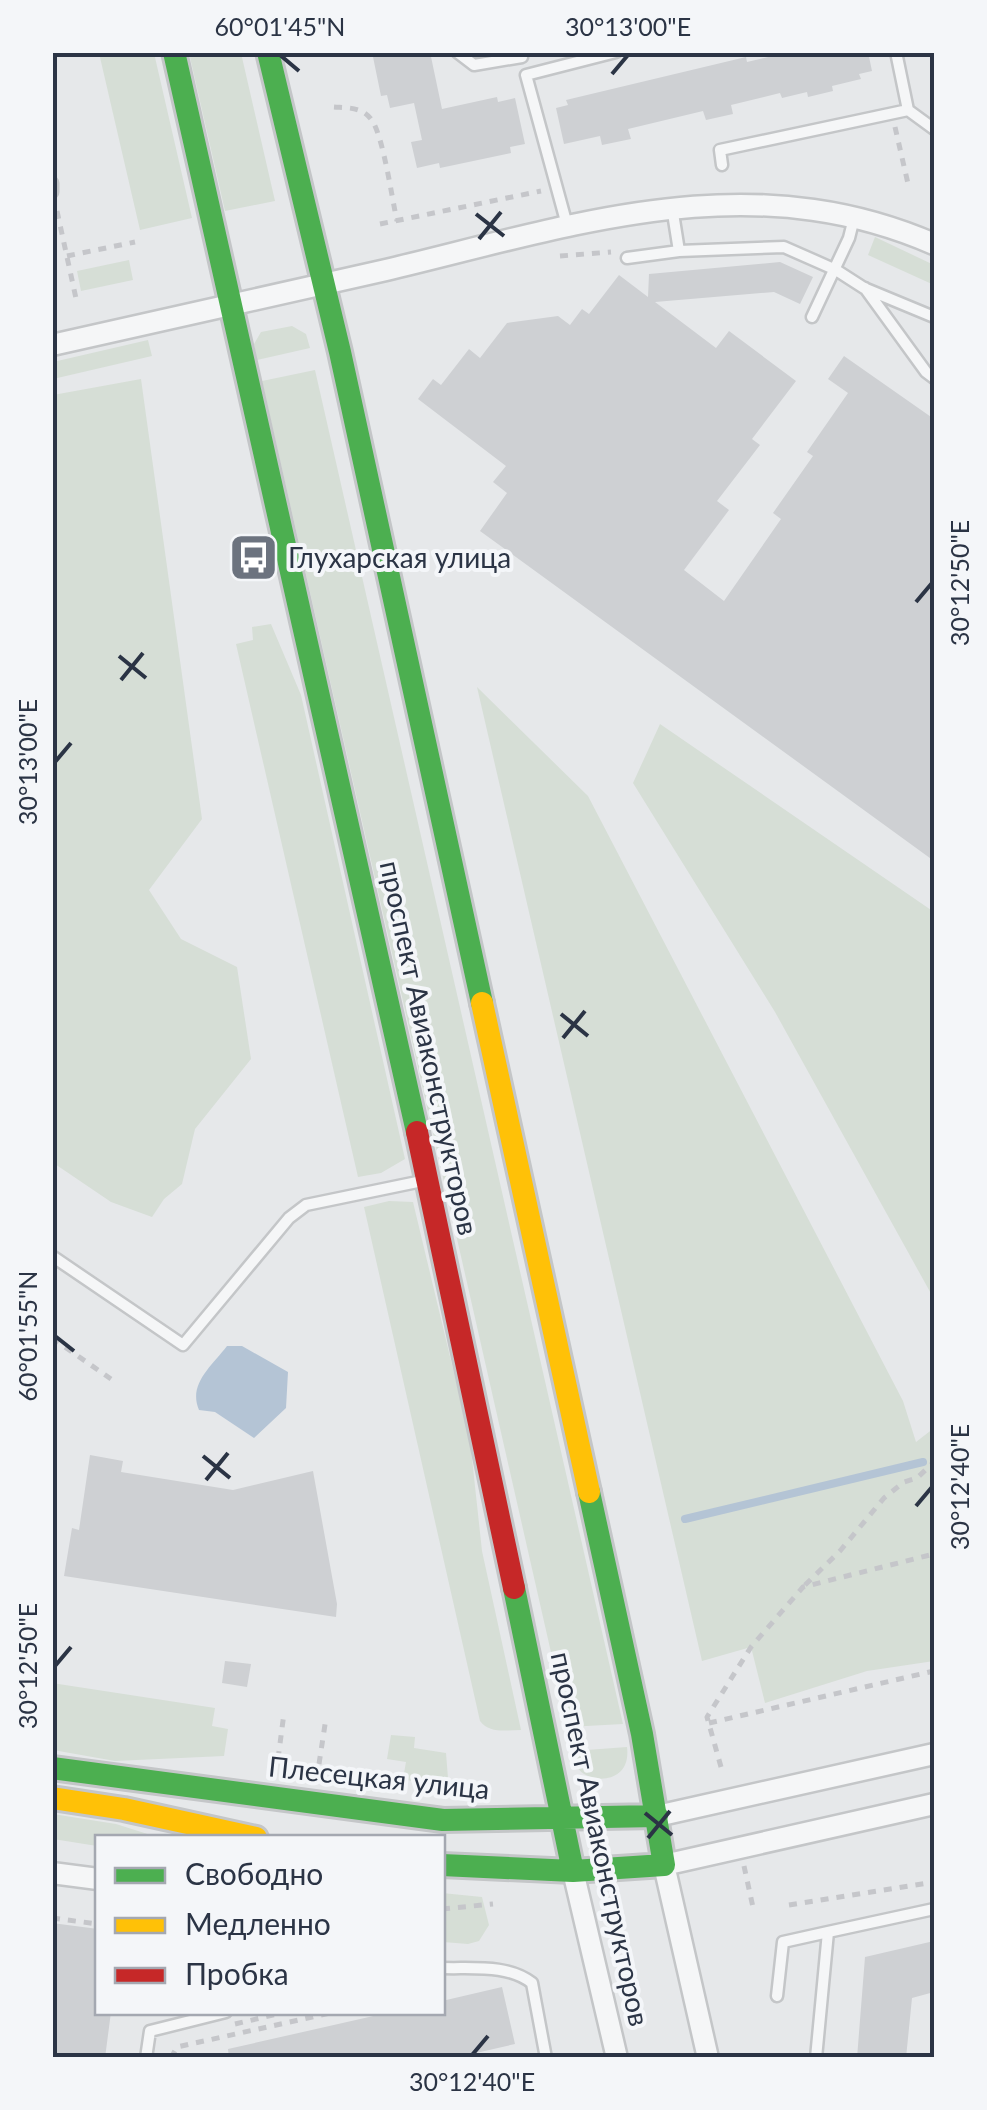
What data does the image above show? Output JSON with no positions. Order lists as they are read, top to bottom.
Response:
{
  "streets": {
    "street": ["проспект Авиаконструкторов", "Плесецкая улица"]
  },
  "crossings": [
    ["проспект Авиаконструкторов", "Плесецкая улица"]
  ],
  "places": {
    "bus stop": ["Глухарская улица"]
  },
  "legend": ["Свободно", "Медленно", "Пробка"],
  "coordinates": [
    "60°01'45\"N",
    "30°13'00\"E",
    "30°12'50\"E",
    "60°01'55\"N",
    "30°12'40\"E"
  ]
}
